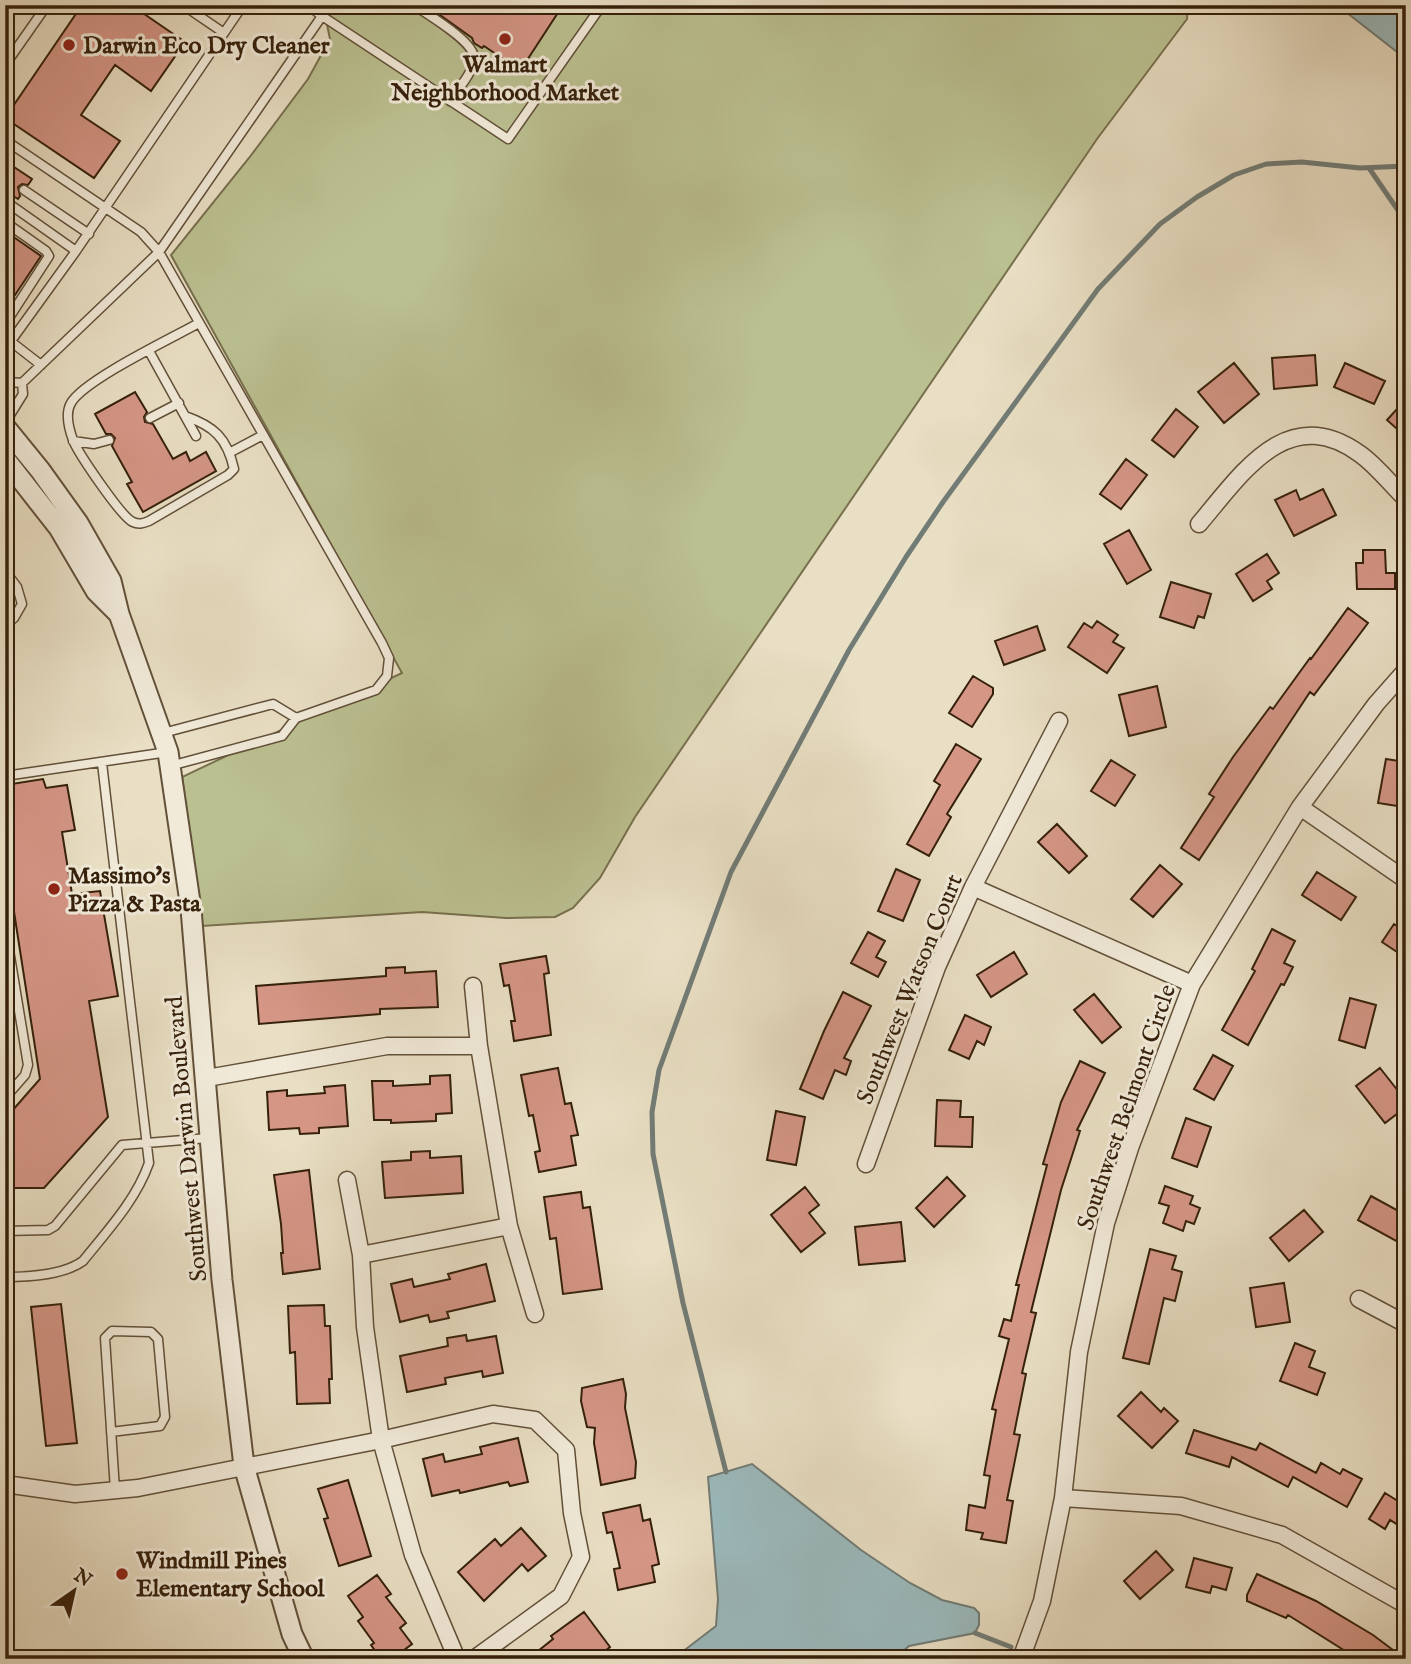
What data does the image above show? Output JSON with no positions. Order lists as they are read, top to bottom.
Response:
{
  "streets": {
    "street": ["Southwest Watson Court", "Southwest Belmont Circle", "Southwest Darwin Boulevard"]
  },
  "places": [
    "Walmart Neighborhood Market",
    "Darwin Eco Dry Cleaner",
    "Massimo's Pizza & Pasta",
    "Windmill Pines Elementary School"
  ],
  "north": "top right"
}
